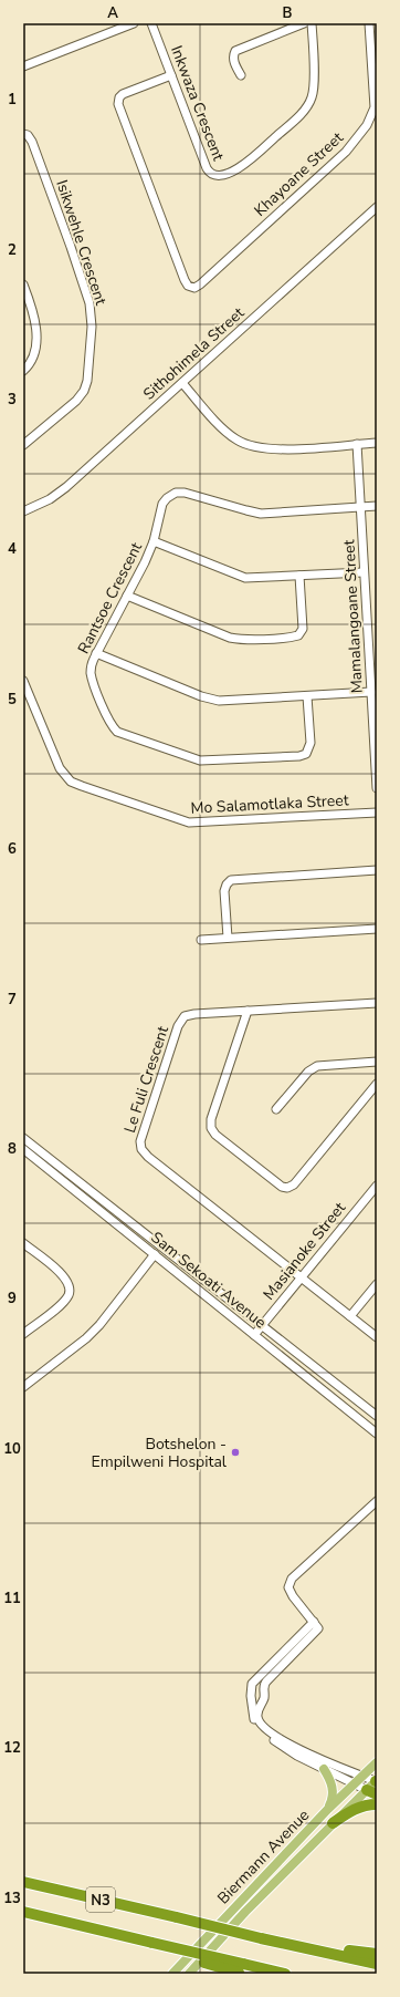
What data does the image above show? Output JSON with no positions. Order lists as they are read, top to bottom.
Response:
{
  "streets": {
    "highway": ["N3"],
    "main road": ["Biermann Avenue"],
    "street": [
      "Inkwaza Crescent",
      "Khayoane Street",
      "Isikwehle Crescent",
      "Sithohimela Street",
      "Rantsoe Crescent",
      "Mamalangoane Street",
      "Mo Salamotlaka Street",
      "Le Fuli Crescent",
      "Masianoke Street",
      "Sam Sekoati Avenue"
    ]
  },
  "crossings": [
    ["Inkwaza Crescent", "Khayoane Street"],
    ["Rantsoe Crescent", "Mamalangoane Street"],
    ["Le Fuli Crescent", "Masianoke Street"],
    ["Masianoke Street", "Sam Sekoati Avenue"]
  ],
  "places": ["Botshelon - Empilweni Hospital"],
  "grid": {
    "columns": ["A", "B"],
    "rows": [
      "1",
      "2",
      "3",
      "4",
      "5",
      "6",
      "7",
      "8",
      "9",
      "10",
      "11",
      "12",
      "13"
    ]
  }
}
